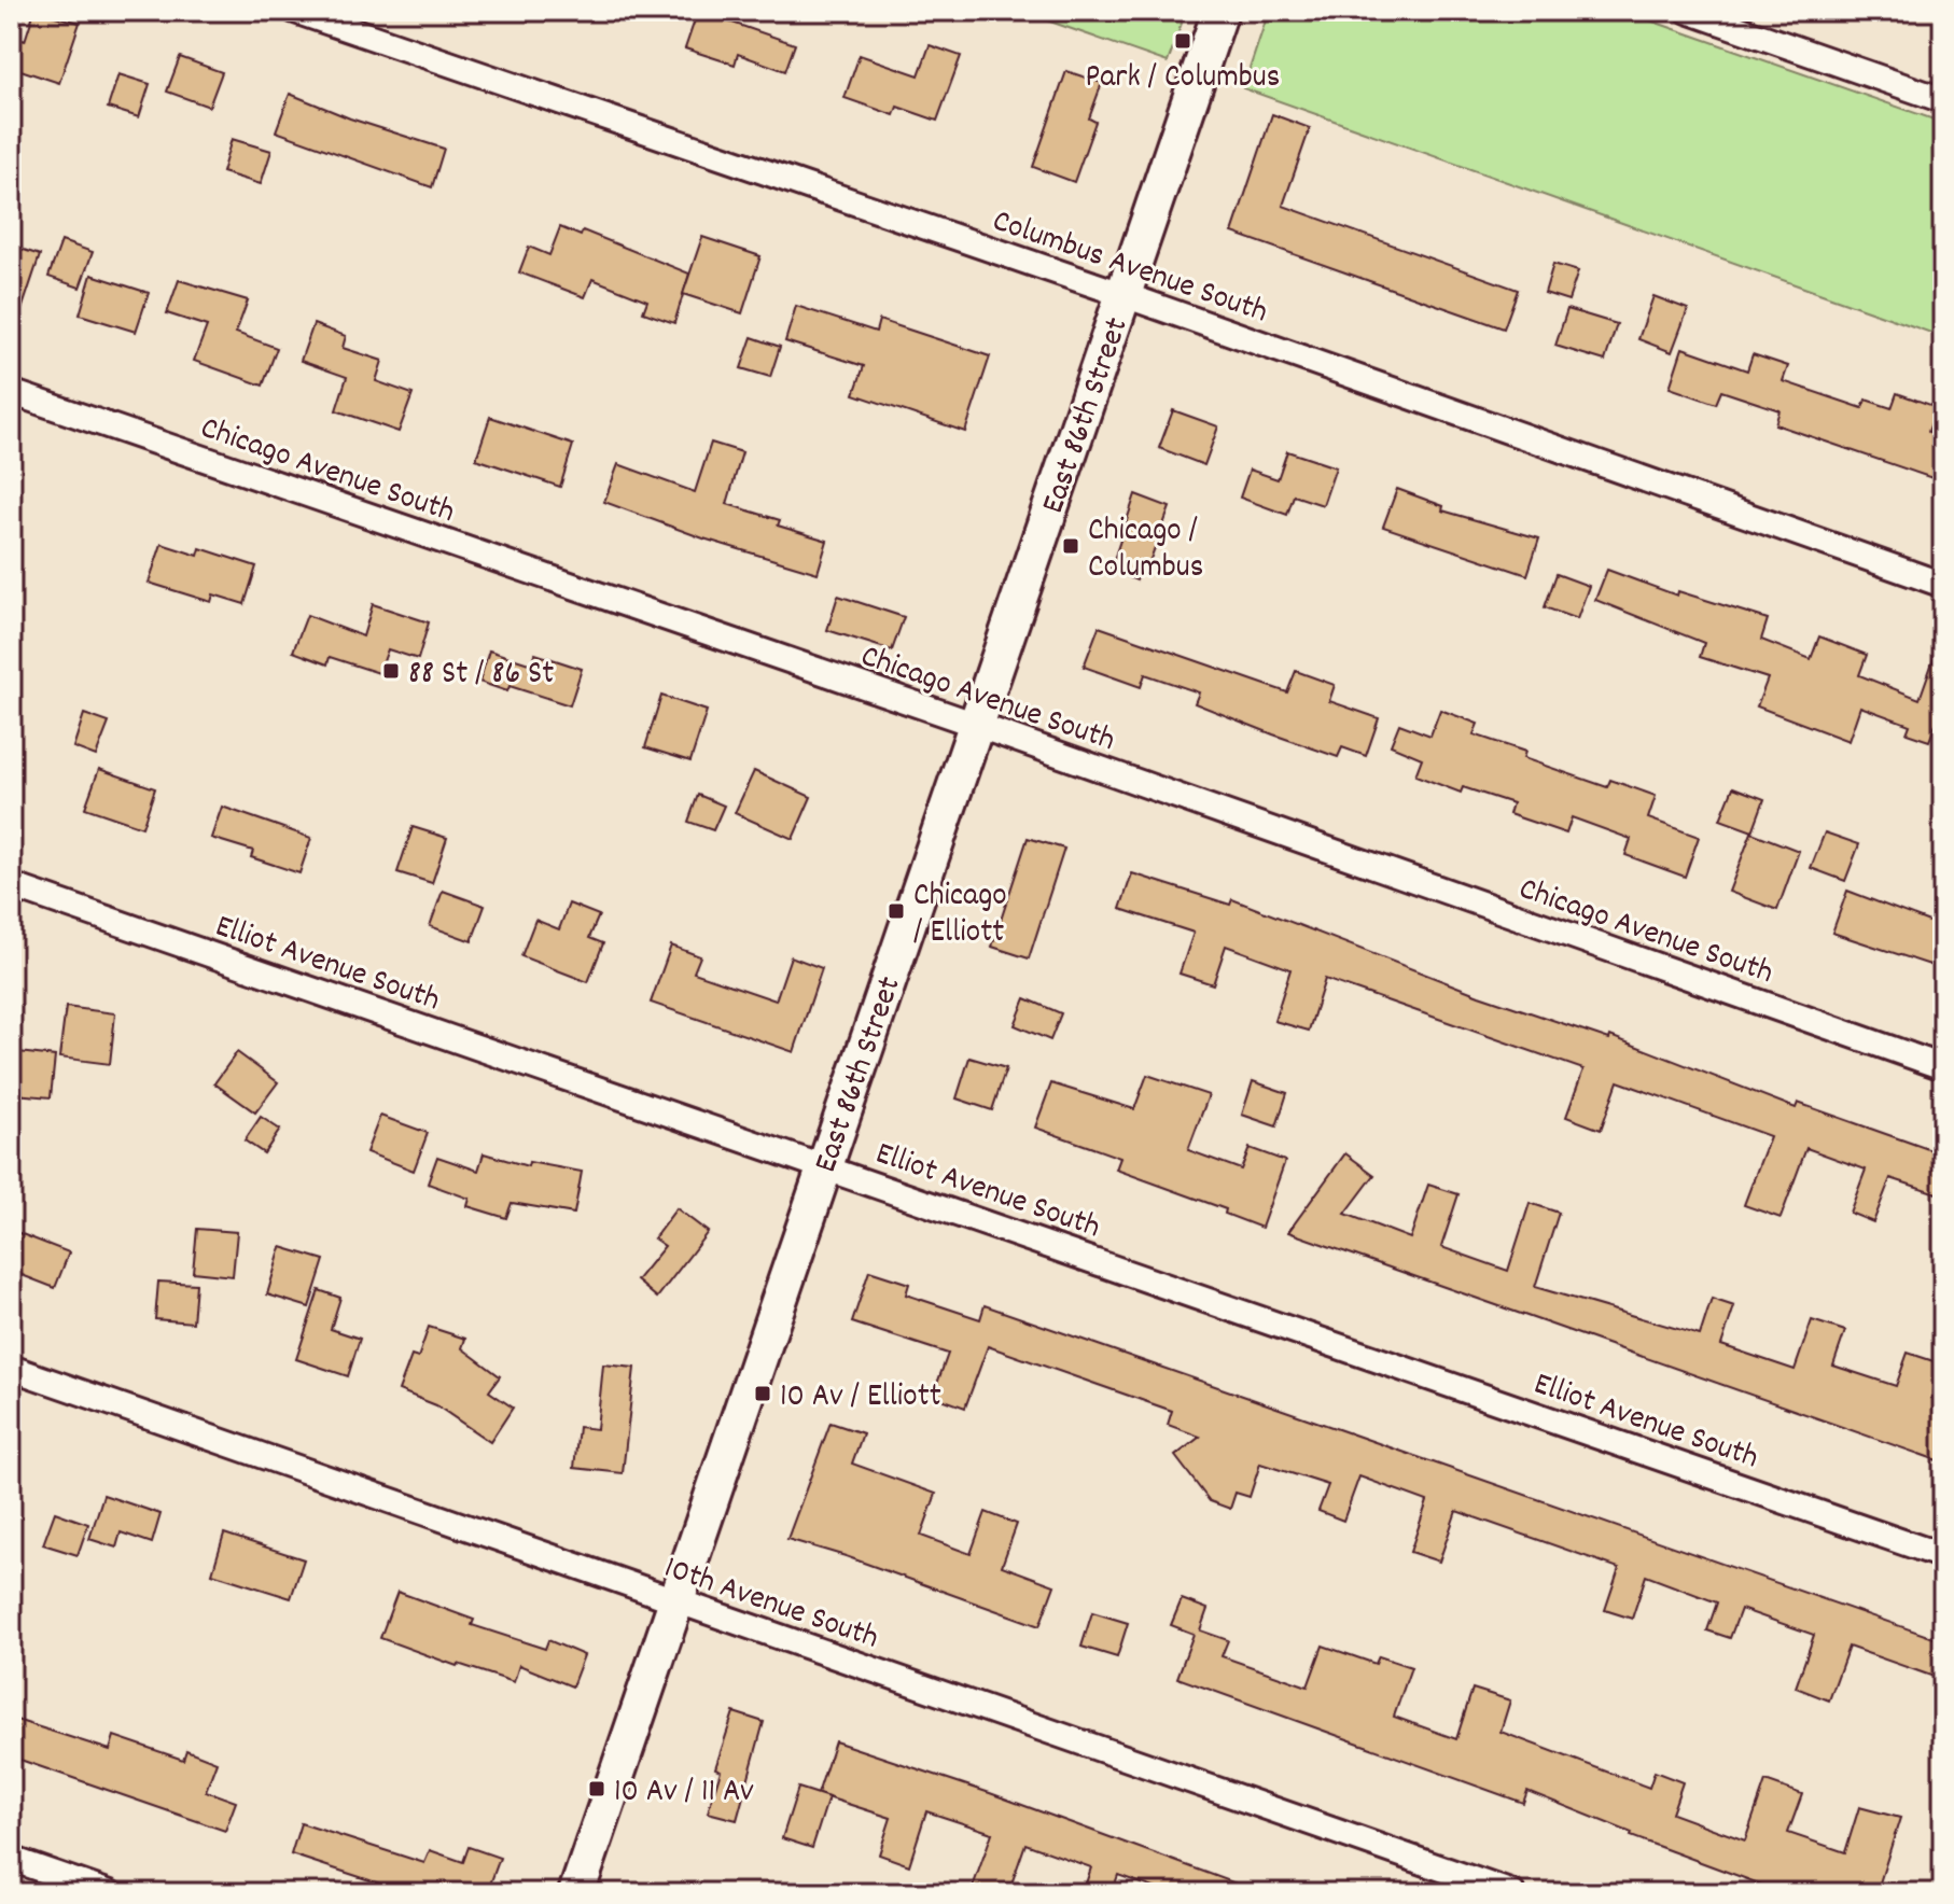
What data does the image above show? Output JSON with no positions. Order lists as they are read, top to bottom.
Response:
{
  "streets": {
    "street": [
      "Columbus Avenue South",
      "East 86th Street",
      "Chicago Avenue South",
      "Elliot Avenue South",
      "10th Avenue South"
    ]
  },
  "crossings": [
    ["Columbus Avenue South", "East 86th Street"],
    ["East 86th Street", "Chicago Avenue South"],
    ["East 86th Street", "Elliot Avenue South"],
    ["East 86th Street", "10th Avenue South"]
  ],
  "places": {
    "transit": [
      "Park / Columbus",
      "Chicago / Columbus",
      "88 St / 86 St",
      "Chicago / Elliott",
      "10 Av / Elliott",
      "10 Av / 11 Av"
    ]
  }
}
